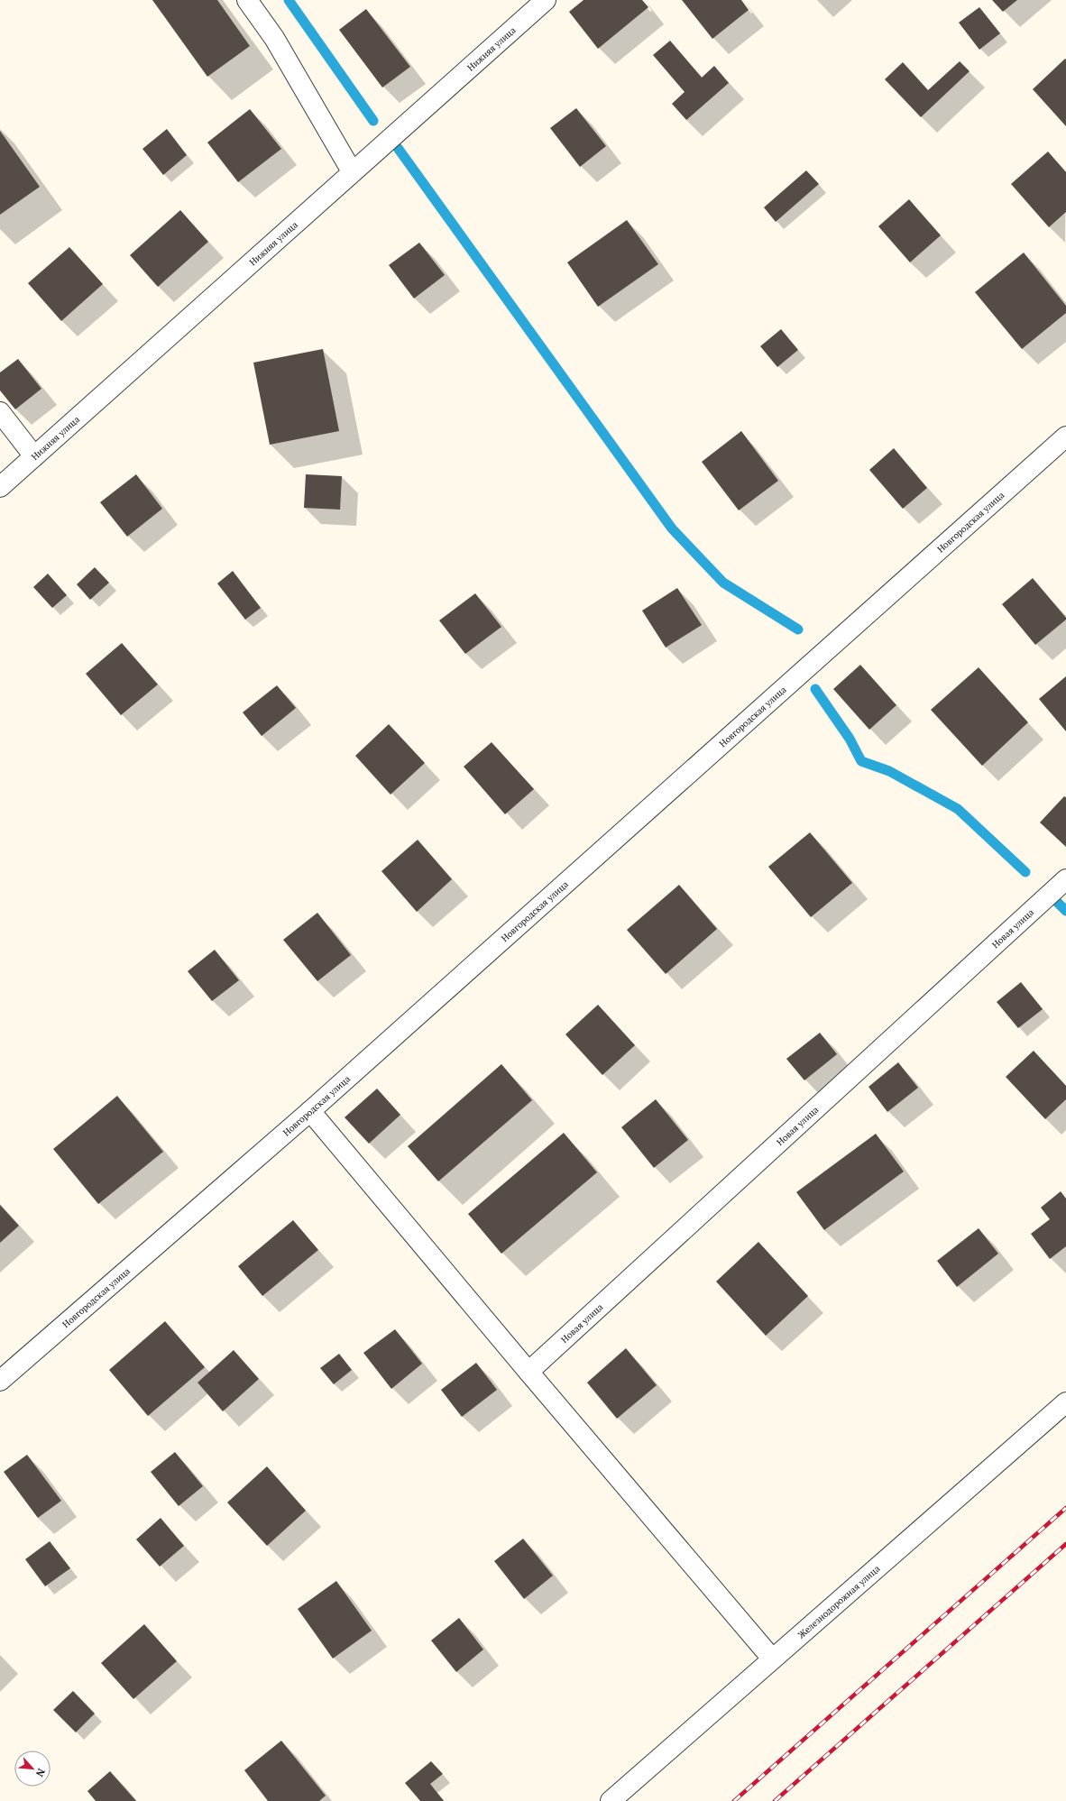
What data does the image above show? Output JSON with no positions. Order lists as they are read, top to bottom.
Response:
{
  "streets": {
    "street": [
      "Нижняя улица",
      "Новгородская улица",
      "Новая улица",
      "Железнодорожная улица"
    ]
  },
  "north": "bottom right"
}
